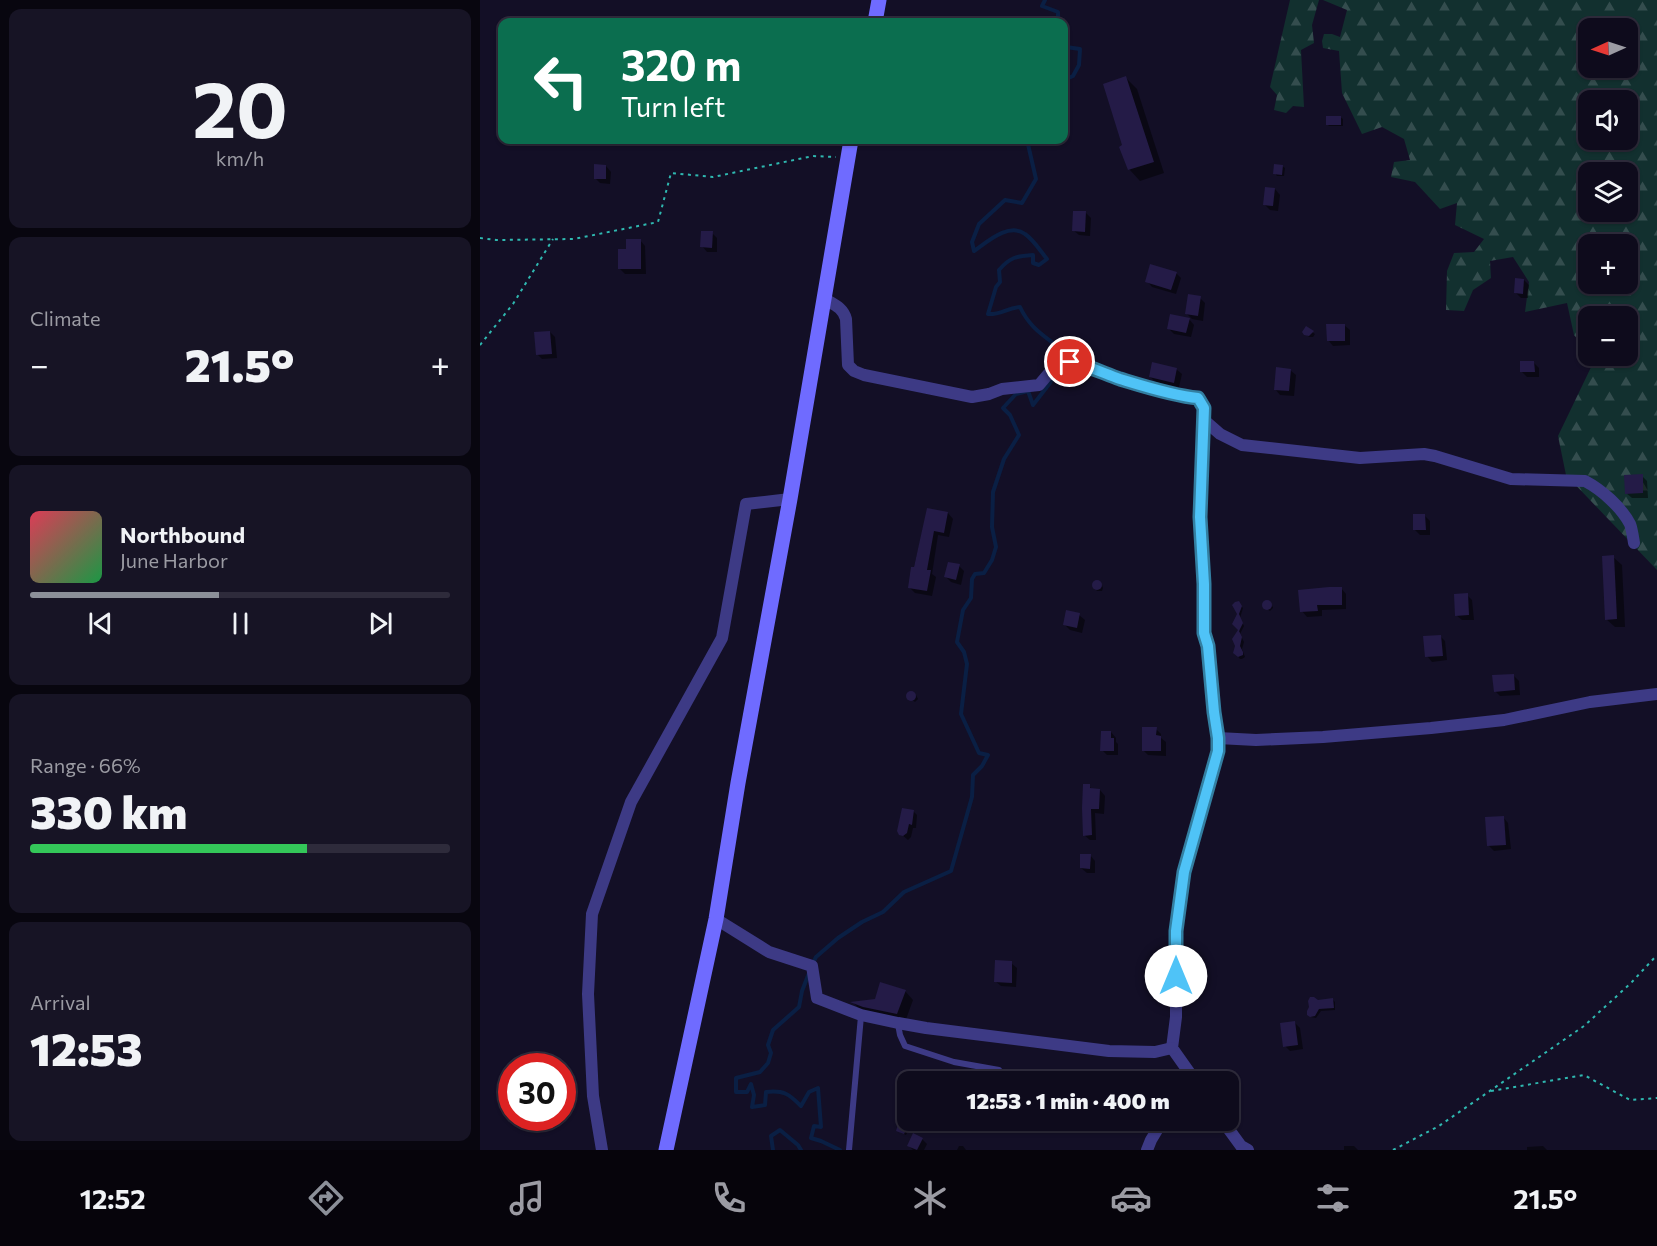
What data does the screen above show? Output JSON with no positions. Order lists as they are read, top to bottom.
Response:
{
  "north": "left",
  "page": {
    "tile": [
      ["20", "km/h"],
      "Climate",
      ["Range · 66%", "330 km"],
      ["Arrival", "12:53"]
    ],
    "map_buttons": ["+", "−"],
    "turn": ["320 m", "Turn left"],
    "heat": ["−", "21.5°", "+"],
    "song": ["Northbound", "June Harbor"],
    "limit": "30",
    "trip": "12:53 · 1 min · 400 m",
    "tabs": ["12:52", "21.5°"]
  }
}
